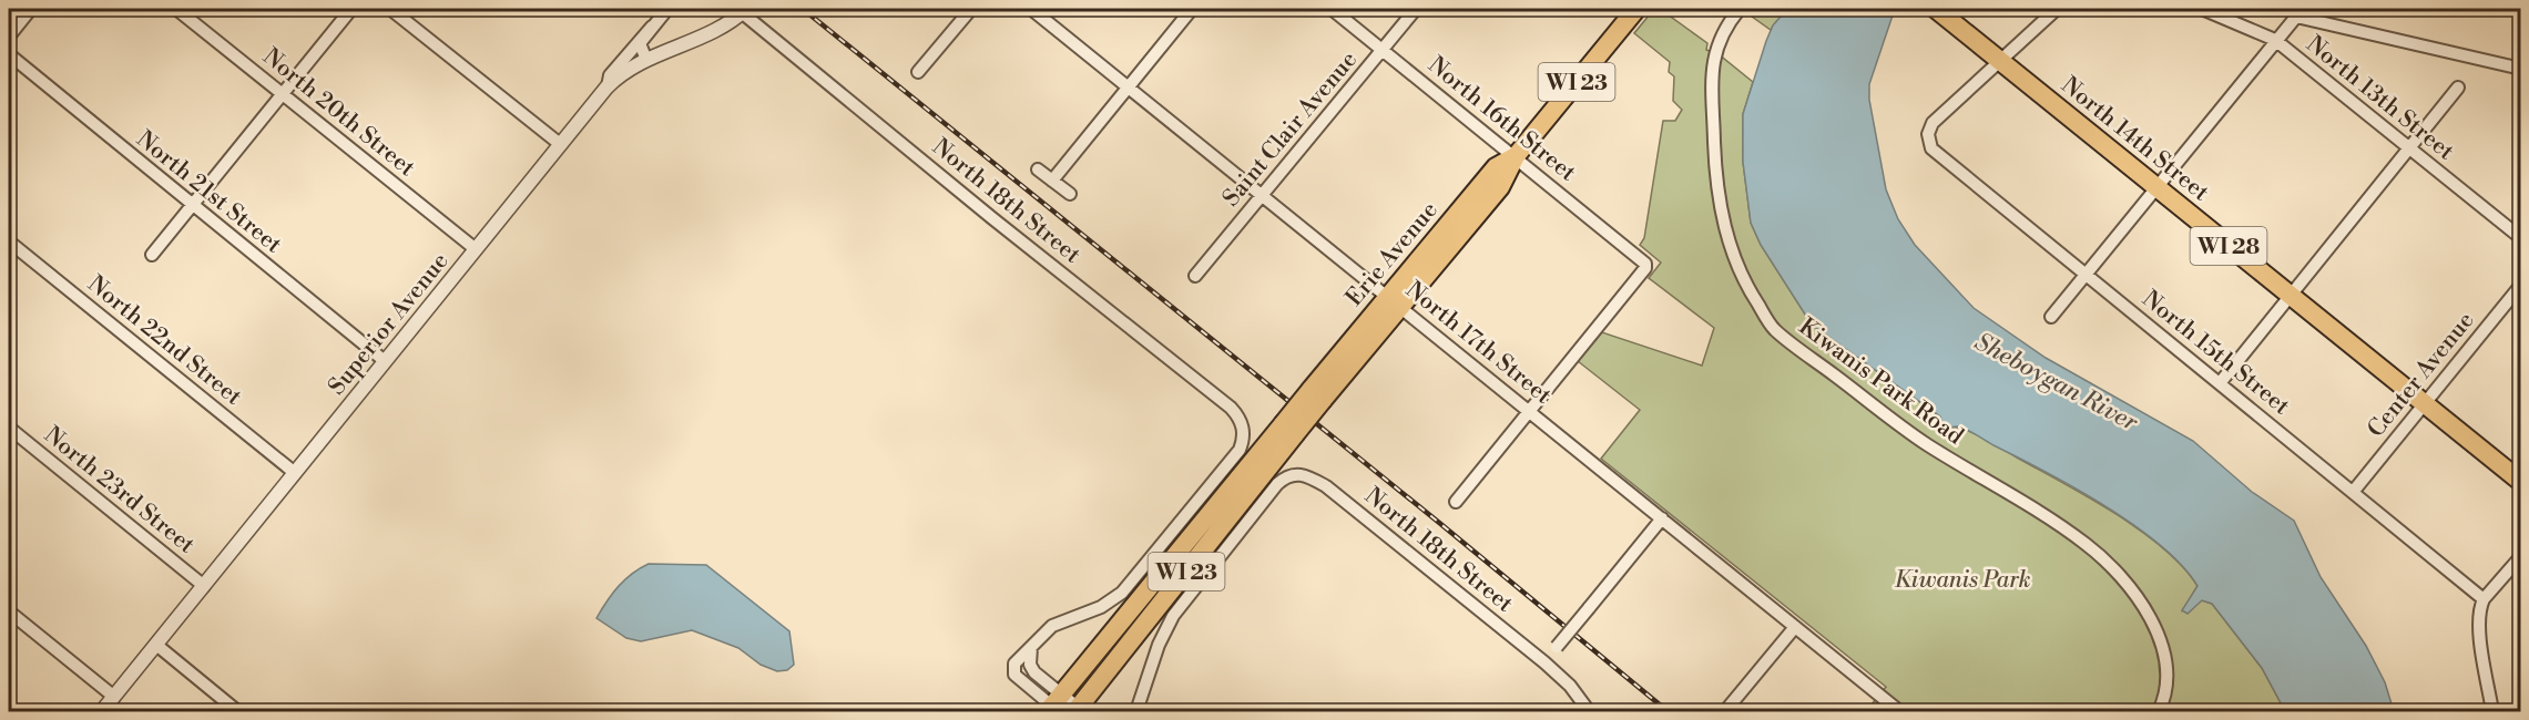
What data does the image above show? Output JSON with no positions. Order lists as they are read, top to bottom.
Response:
{
  "streets": {
    "main road": [
      "WI 23",
      "North 14th Street",
      "WI 28",
      "Erie Avenue"
    ],
    "street": [
      "North 13th Street",
      "North 20th Street",
      "North 16th Street",
      "Saint Clair Avenue",
      "North 21st Street",
      "North 18th Street",
      "Superior Avenue",
      "North 22nd Street",
      "North 17th Street",
      "North 15th Street",
      "Center Avenue",
      "Kiwanis Park Road",
      "North 23rd Street"
    ]
  },
  "crossings": [
    ["WI 23", "Erie Avenue"],
    ["North 20th Street", "Superior Avenue"],
    ["North 16th Street", "Saint Clair Avenue"],
    ["North 16th Street", "Erie Avenue"],
    ["North 16th Street", "North 17th Street"],
    ["Saint Clair Avenue", "North 17th Street"],
    ["North 14th Street", "North 15th Street"],
    ["North 14th Street", "Center Avenue"],
    ["North 21st Street", "Superior Avenue"],
    ["North 18th Street", "Superior Avenue"],
    ["Erie Avenue", "North 17th Street"],
    ["Superior Avenue", "North 22nd Street"],
    ["Superior Avenue", "North 23rd Street"],
    ["North 15th Street", "Center Avenue"]
  ],
  "water": ["Sheboygan River"],
  "parks": ["Kiwanis Park"]
}
